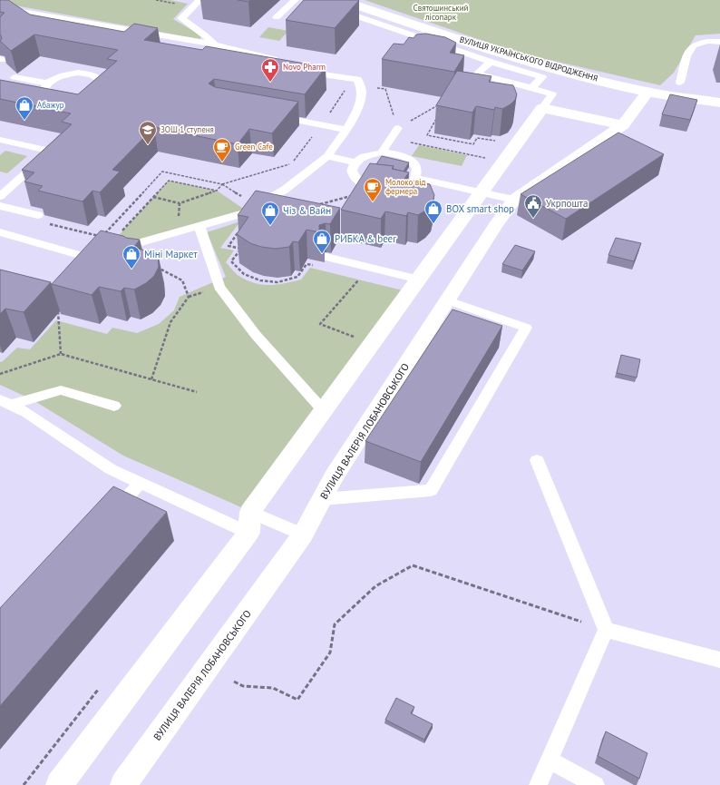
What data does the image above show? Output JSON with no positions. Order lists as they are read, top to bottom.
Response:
{
  "streets": {
    "street": ["ВУЛИЦЯ УКРАЇНСЬКОГО ВІДРОДЖЕННЯ", "ВУЛИЦЯ ВАЛЕРІЯ ЛОБАНОВСЬКОГО"]
  },
  "crossings": [
    ["ВУЛИЦЯ УКРАЇНСЬКОГО ВІДРОДЖЕННЯ", "ВУЛИЦЯ ВАЛЕРІЯ ЛОБАНОВСЬКОГО"]
  ],
  "parks": ["Святошинський лісопарк"],
  "places": {
    "pharmacy": ["Novo Pharm"],
    "shop": [
      "Абажур",
      "BOX smart shop",
      "Чіз & Вайн",
      "РИБКА & beer",
      "Міні Маркет"
    ],
    "school or university": ["ЗОШ 1 ступеня"],
    "cafe": ["Green Cafe", "Молоко від фермера"],
    "public building": ["Укрпошта"]
  }
}
